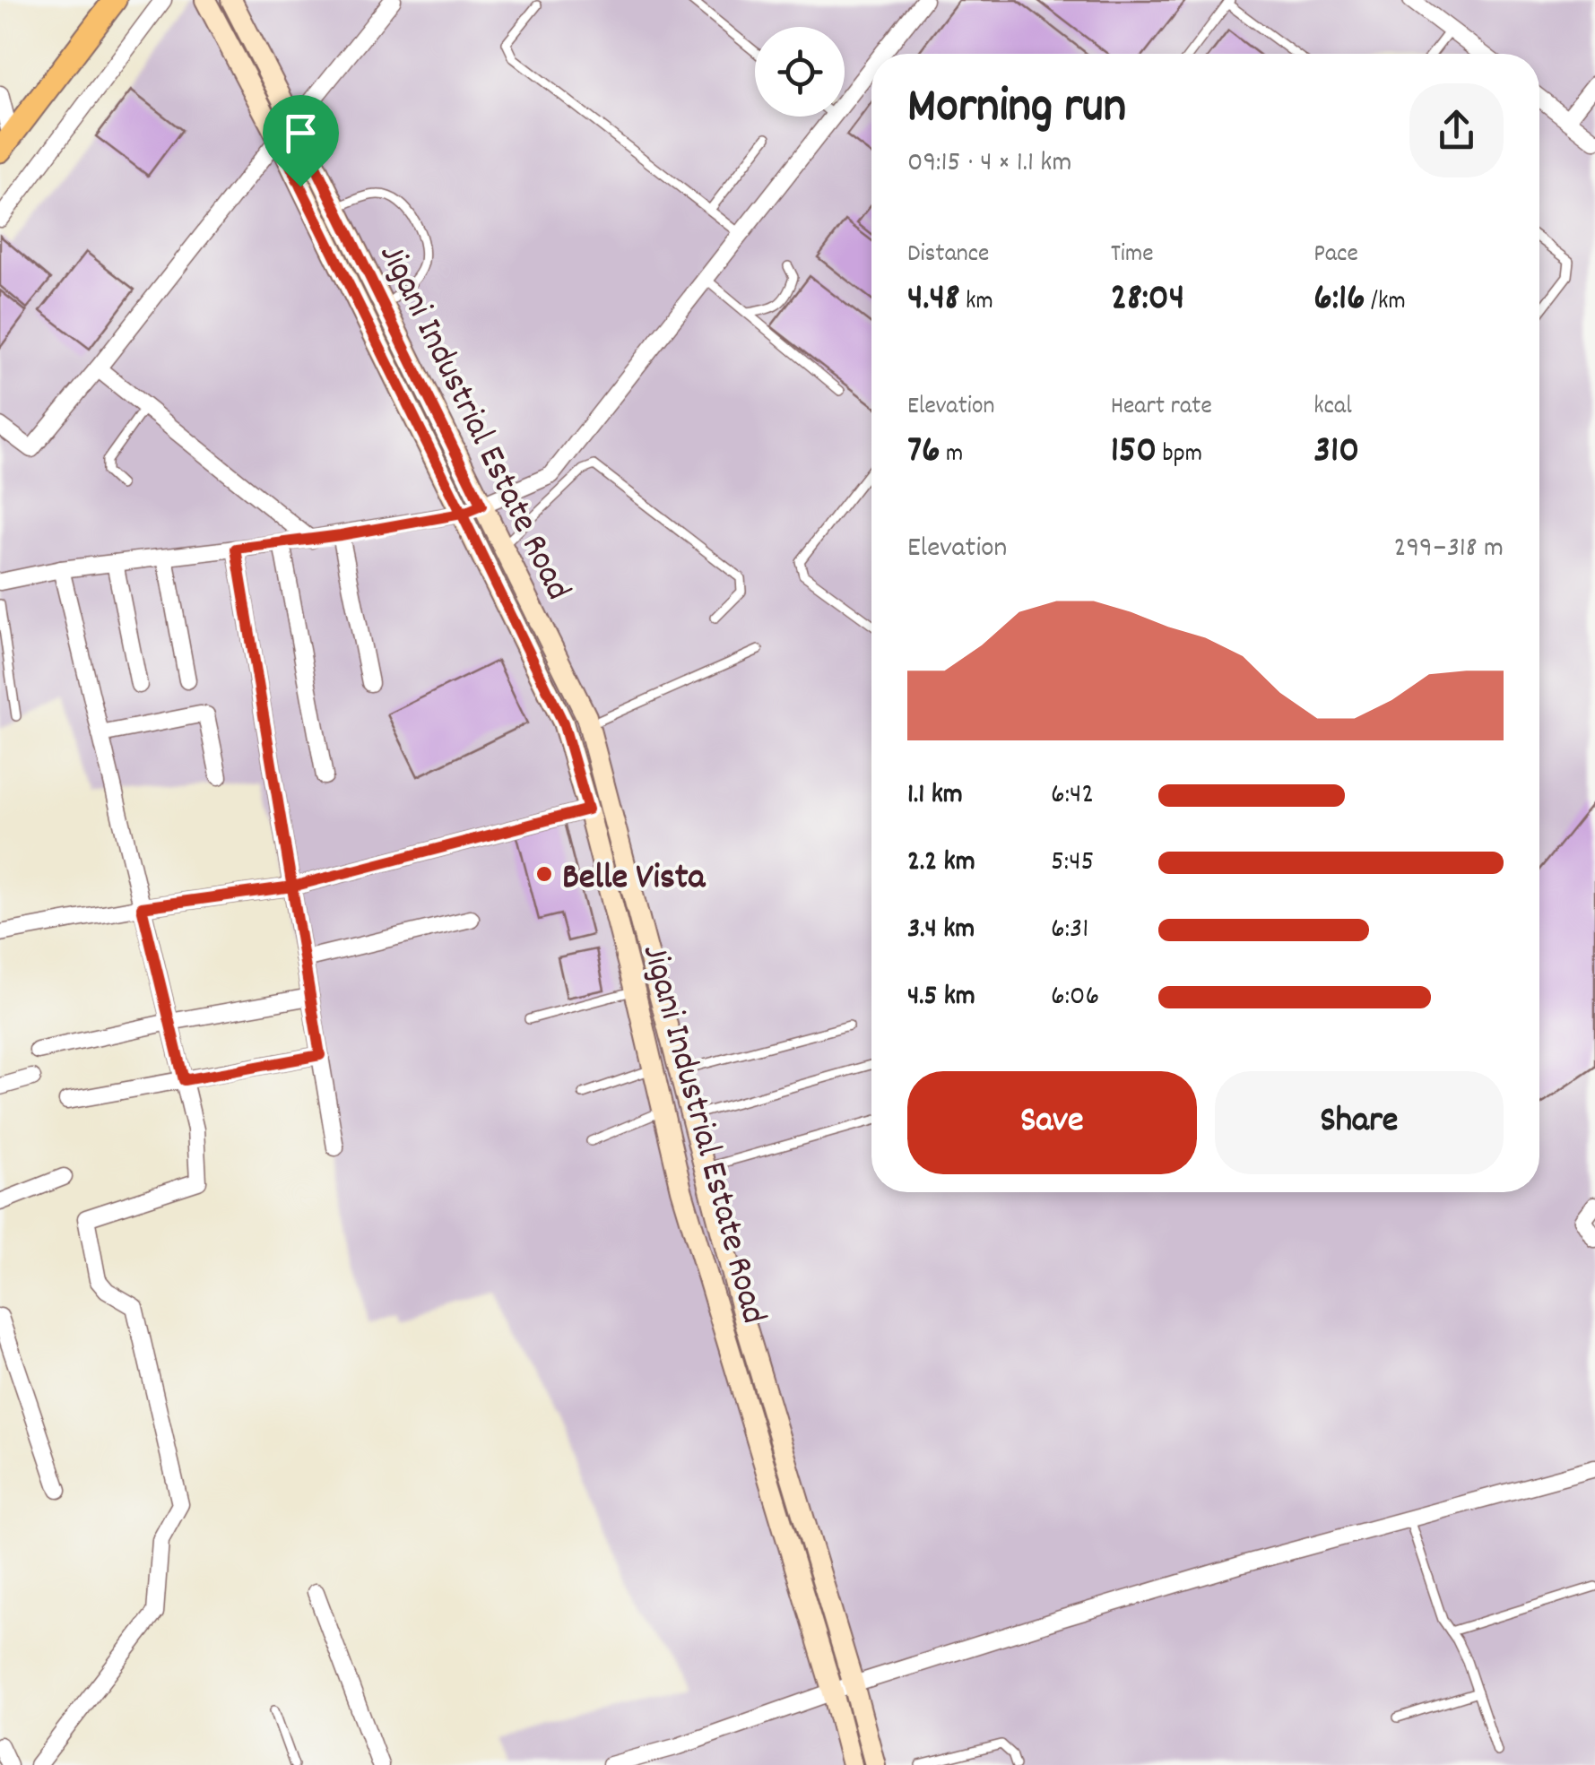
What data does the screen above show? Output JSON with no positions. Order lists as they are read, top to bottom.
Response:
{
  "streets": {
    "main road": ["Jigani Industrial Estate Road"]
  },
  "places": ["Belle Vista"],
  "page": {
    "heading": ["Morning run", "09:15 · 4 × 1.1 km"],
    "stats": [
      ["Distance", "4.48 km"],
      ["Time", "28:04"],
      ["Pace", "6:16 /km"],
      ["Elevation", "76 m"],
      ["Heart rate", "150 bpm"],
      ["kcal", "310"]
    ],
    "chart": ["Elevation", "299–318 m"],
    "list": [
      {
        "name": "1.1 km",
        "note": "6:42"
      },
      {
        "name": "2.2 km",
        "note": "5:45"
      },
      {
        "name": "3.4 km",
        "note": "6:31"
      },
      {
        "name": "4.5 km",
        "note": "6:06"
      }
    ],
    "buttons": ["Save", "Share"]
  }
}
